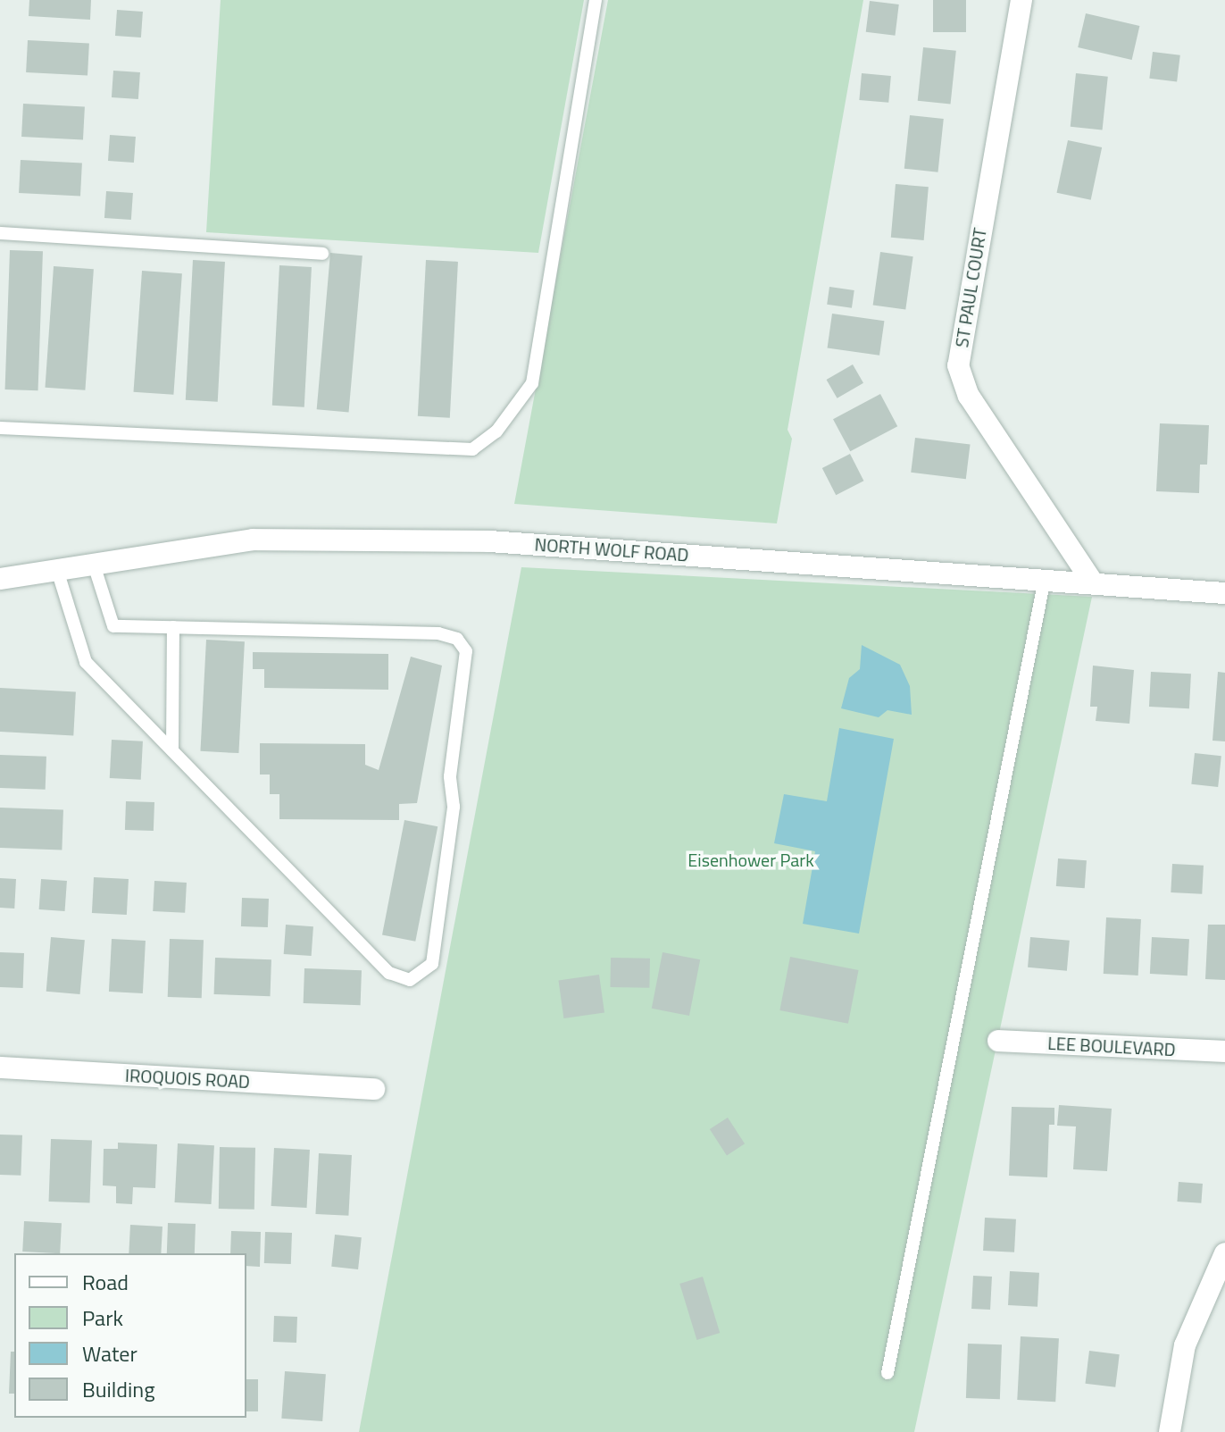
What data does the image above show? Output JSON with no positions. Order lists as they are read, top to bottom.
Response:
{
  "streets": {
    "street": [
      "ST PAUL COURT",
      "NORTH WOLF ROAD",
      "LEE BOULEVARD",
      "IROQUOIS ROAD"
    ]
  },
  "crossings": [
    ["ST PAUL COURT", "NORTH WOLF ROAD"]
  ],
  "parks": ["Eisenhower Park"],
  "legend": [
    "Road",
    "Park",
    "Water",
    "Building"
  ]
}
